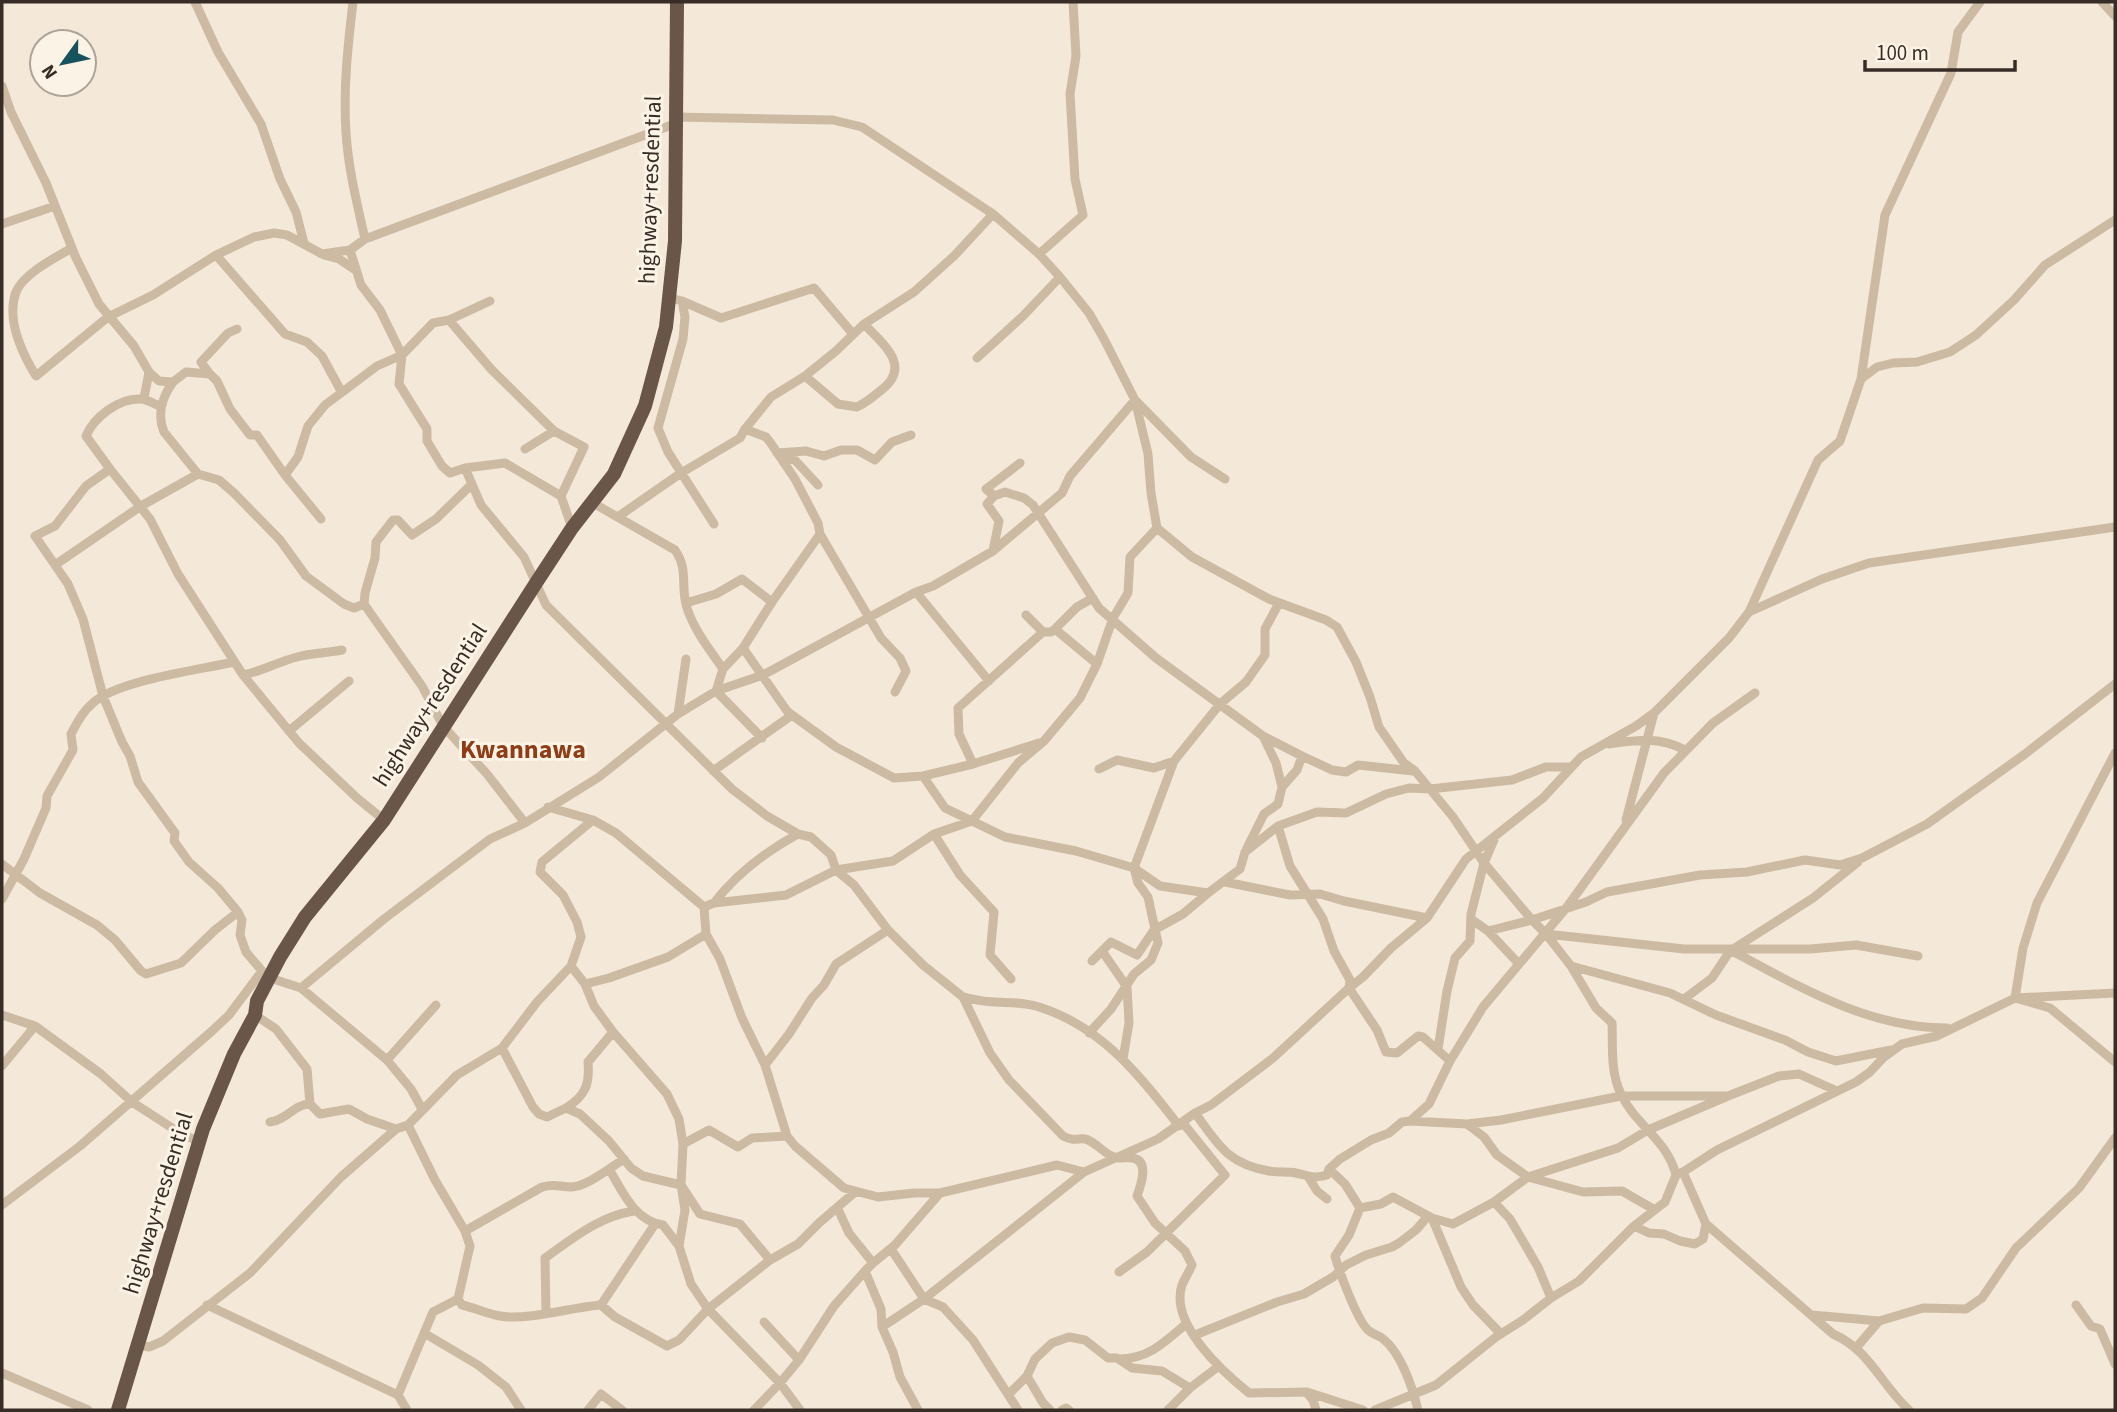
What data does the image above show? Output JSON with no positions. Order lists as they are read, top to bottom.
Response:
{
  "streets": {
    "highway": ["highway+resdential"]
  },
  "districts": ["Kwannawa"],
  "scale_bar": "100 m",
  "north": "bottom left"
}
